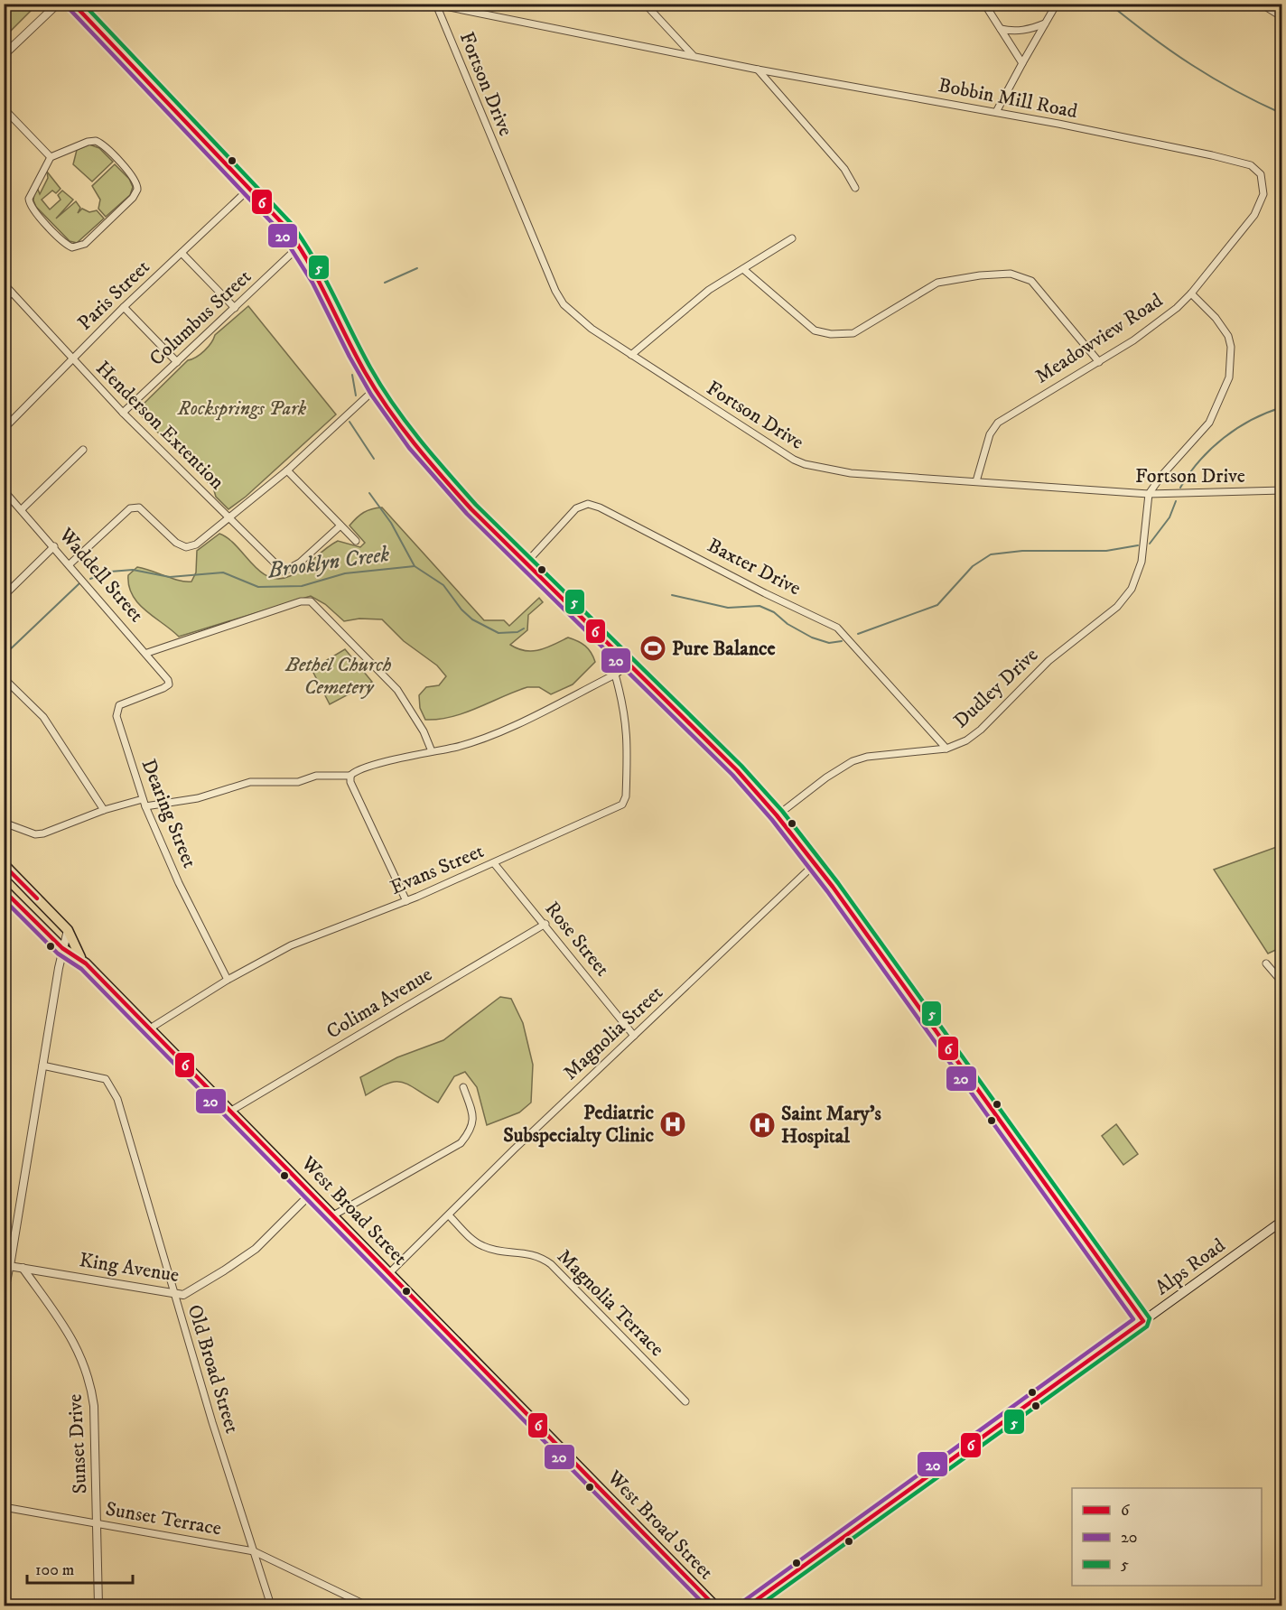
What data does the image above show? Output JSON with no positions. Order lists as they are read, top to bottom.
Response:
{
  "streets": {
    "main road": ["West Broad Street", "Alps Road"],
    "street": [
      "Fortson Drive",
      "Bobbin Mill Road",
      "Paris Street",
      "Columbus Street",
      "Meadowview Road",
      "Henderson Extention",
      "Baxter Drive",
      "Waddell Street",
      "Dudley Drive",
      "Dearing Street",
      "Evans Street",
      "Rose Street",
      "Colima Avenue",
      "Magnolia Street",
      "King Avenue",
      "Magnolia Terrace",
      "Old Broad Street",
      "Sunset Drive",
      "Sunset Terrace"
    ]
  },
  "crossings": [
    ["Fortson Drive", "Bobbin Mill Road"],
    ["Fortson Drive", "Meadowview Road"],
    ["Fortson Drive", "Dudley Drive"],
    ["Bobbin Mill Road", "Meadowview Road"],
    ["Paris Street", "Henderson Extention"],
    ["Columbus Street", "Henderson Extention"],
    ["Baxter Drive", "Dudley Drive"],
    ["Waddell Street", "Dearing Street"],
    ["Dearing Street", "Evans Street"],
    ["Evans Street", "Rose Street"],
    ["Evans Street", "West Broad Street"],
    ["Rose Street", "Colima Avenue"],
    ["Rose Street", "Magnolia Street"],
    ["Colima Avenue", "West Broad Street"],
    ["Magnolia Street", "West Broad Street"],
    ["Magnolia Street", "Magnolia Terrace"],
    ["West Broad Street", "King Avenue"],
    ["King Avenue", "Old Broad Street"],
    ["King Avenue", "Sunset Drive"],
    ["Old Broad Street", "Sunset Terrace"],
    ["Sunset Drive", "Sunset Terrace"]
  ],
  "water": ["Brooklyn Creek"],
  "parks": ["Rocksprings Park", "Bethel Church Cemetery"],
  "places": {
    "sports": ["Pure Balance"],
    "hospital": ["Pediatric Subspecialty Clinic", "Saint Mary's Hospital"]
  },
  "lines": ["transit line 6", "transit line 5", "transit line 20"],
  "legend": ["6", "20", "5"],
  "scale_bar": "100 m"
}
